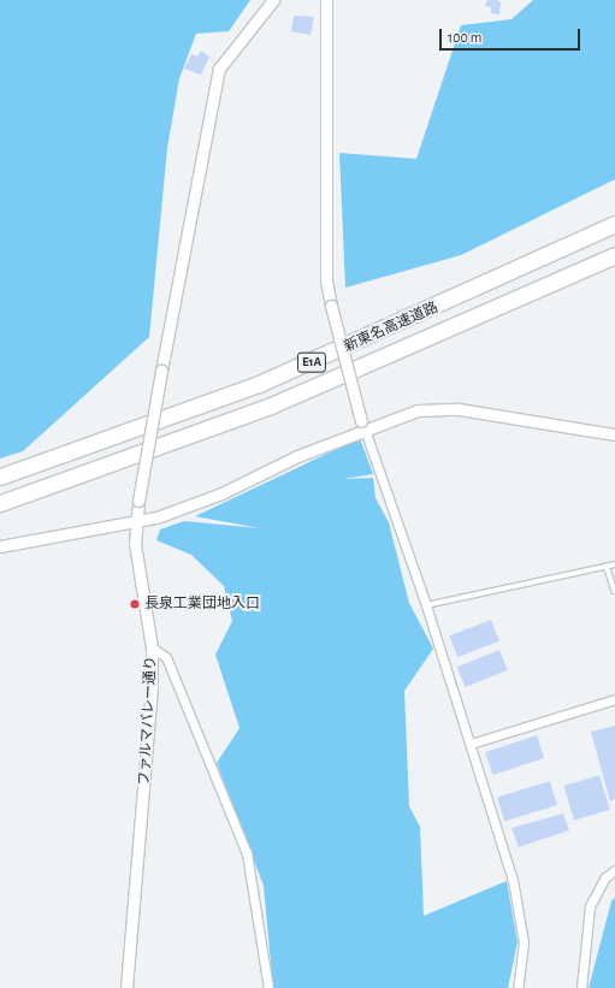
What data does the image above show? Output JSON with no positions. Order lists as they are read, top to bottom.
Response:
{
  "streets": {
    "highway": ["新東名高速道路", "E1A"],
    "street": ["ファルマバレー通り"]
  },
  "places": ["長泉工業団地入口"],
  "scale_bar": "100 m"
}
